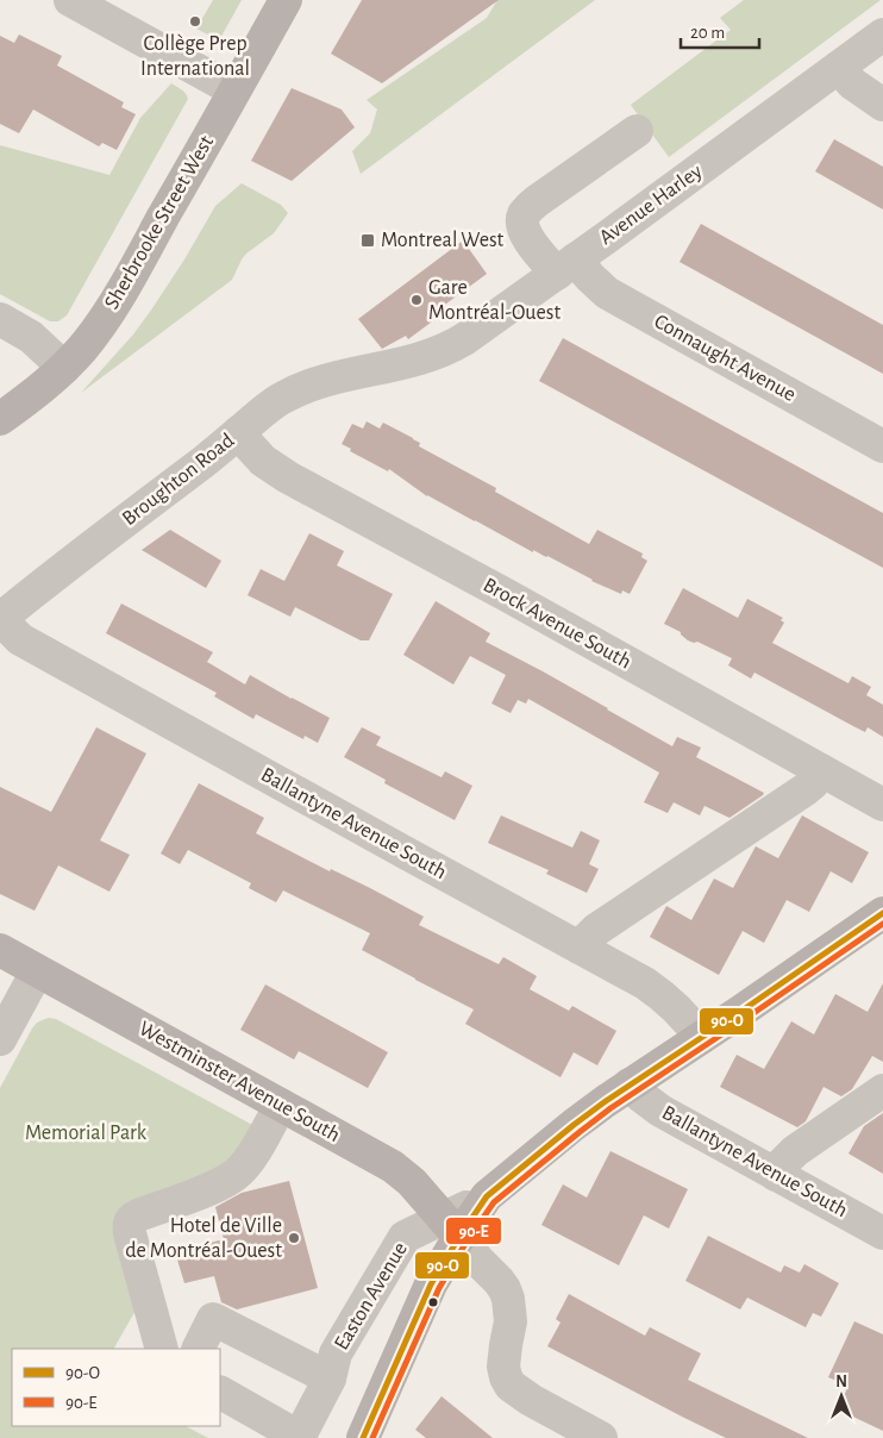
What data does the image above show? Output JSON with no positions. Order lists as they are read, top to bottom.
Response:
{
  "streets": {
    "main road": ["Sherbrooke Street West", "Westminster Avenue South"],
    "street": [
      "Avenue Harley",
      "Connaught Avenue",
      "Broughton Road",
      "Brock Avenue South",
      "Ballantyne Avenue South",
      "Easton Avenue"
    ]
  },
  "crossings": [
    ["Avenue Harley", "Connaught Avenue"],
    ["Avenue Harley", "Broughton Road"],
    ["Broughton Road", "Brock Avenue South"],
    ["Broughton Road", "Ballantyne Avenue South"],
    ["Westminster Avenue South", "Easton Avenue"]
  ],
  "parks": ["Memorial Park"],
  "places": {
    "other": ["Collège Prep International", "Gare Montréal-Ouest", "Hotel de Ville de Montréal-Ouest"],
    "transit": ["Montreal West"]
  },
  "lines": ["transit line 90-O", "transit line 90-E"],
  "legend": ["90-O", "90-E"],
  "scale_bar": "20 m",
  "north": "top"
}
